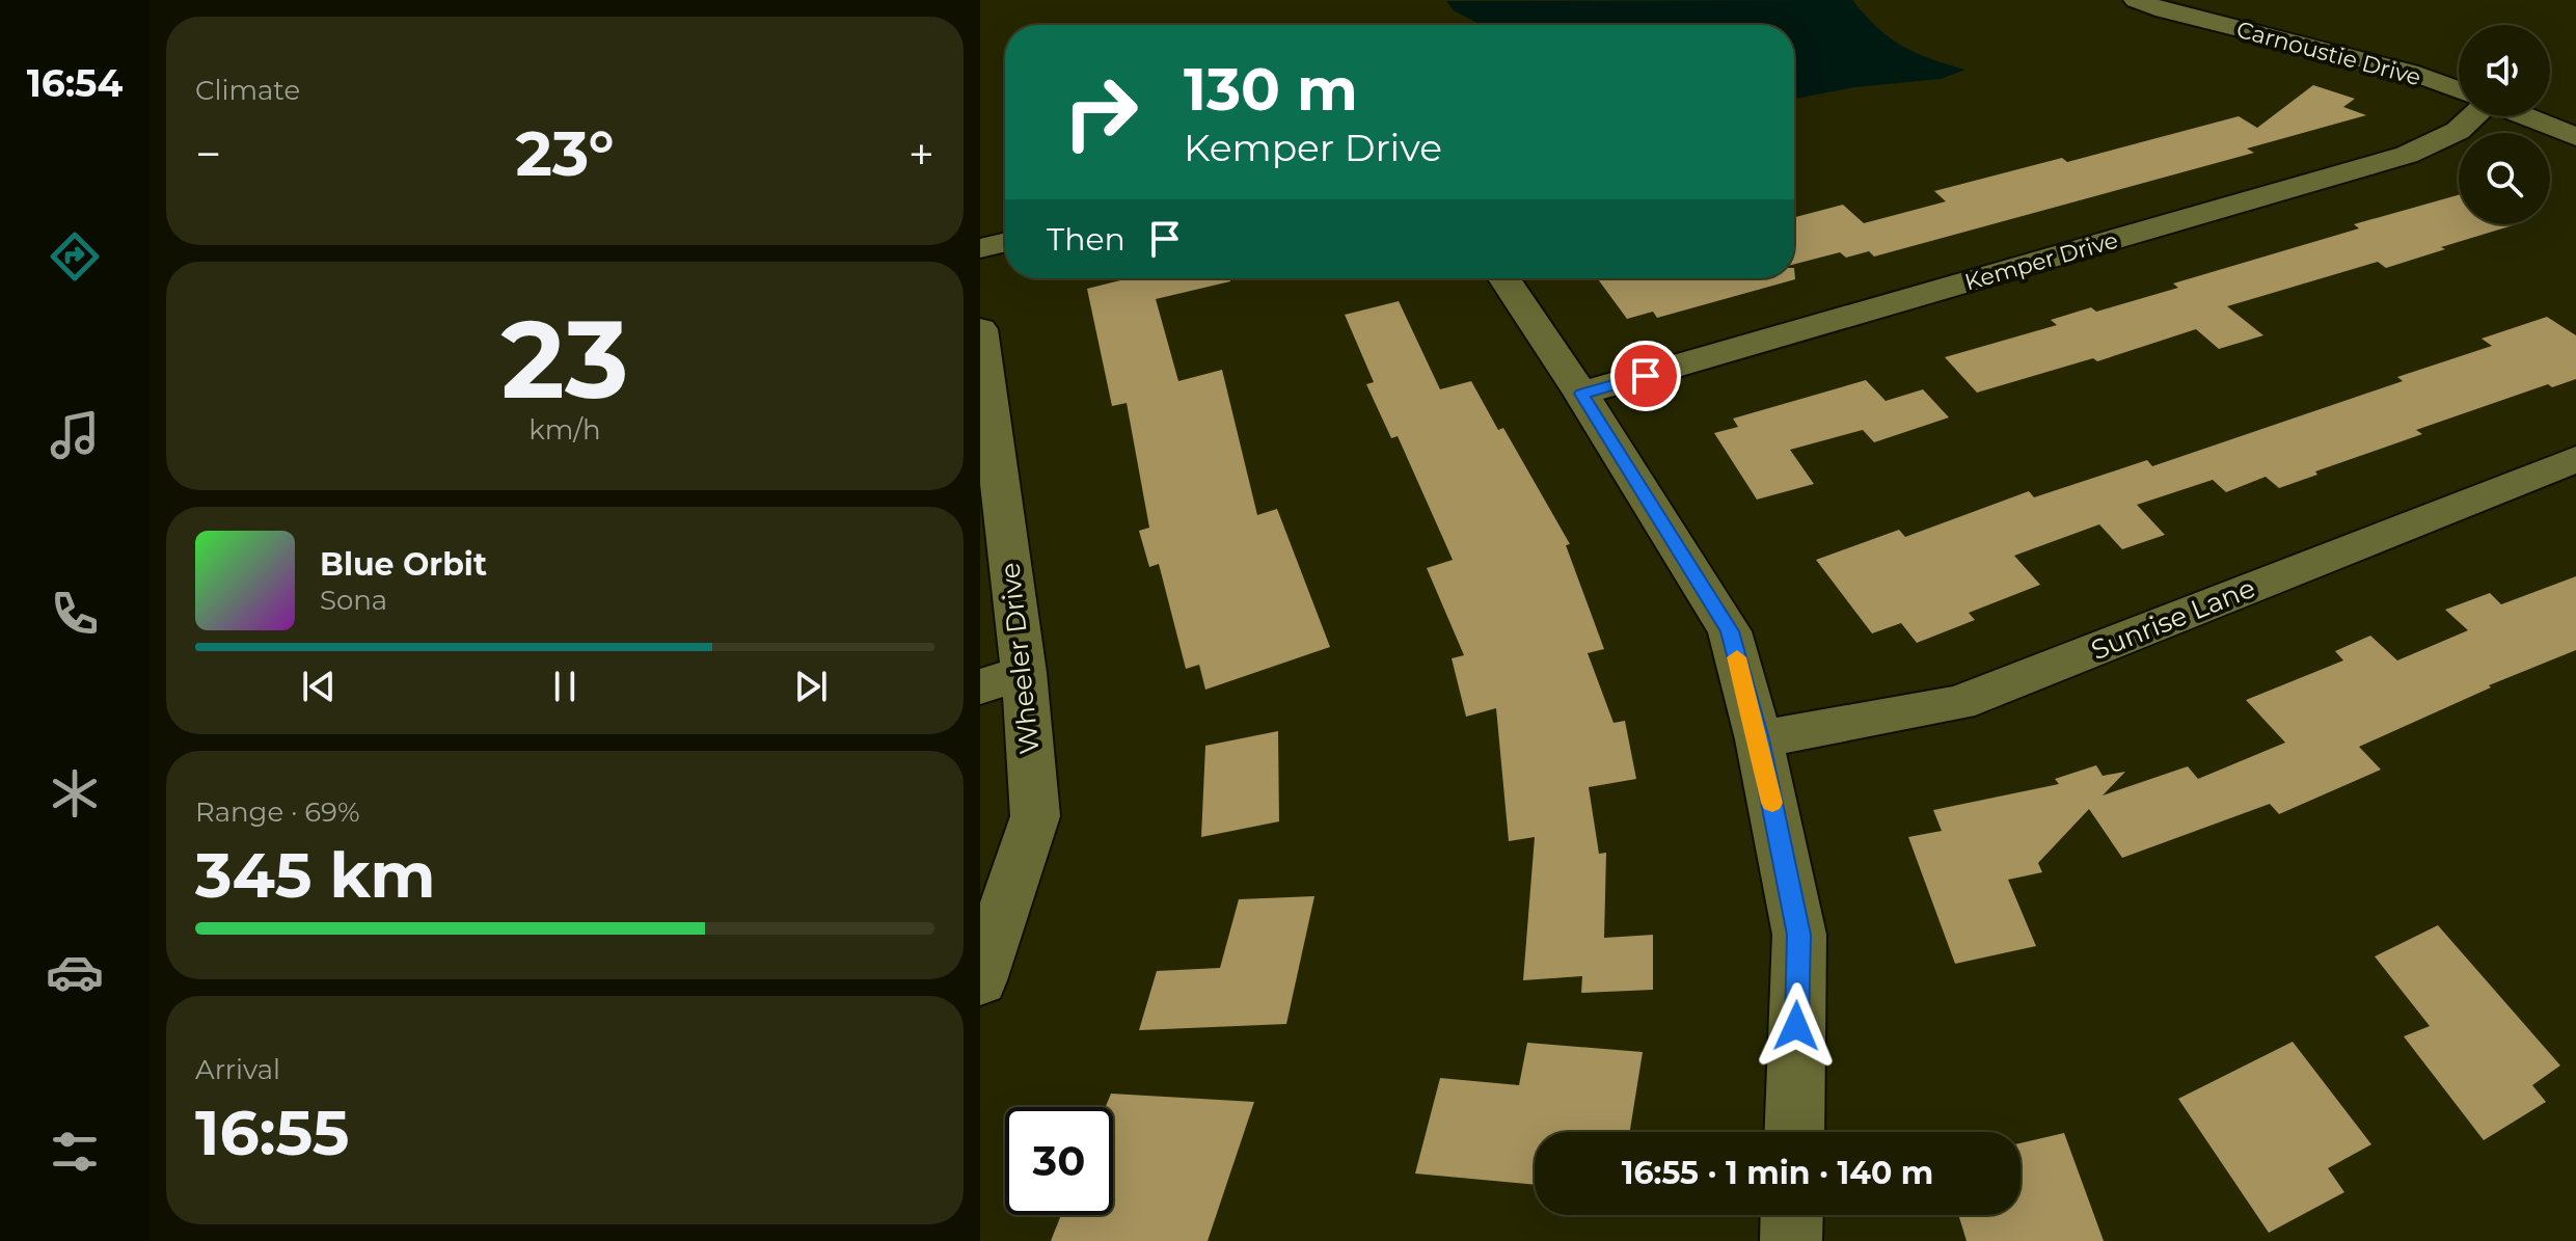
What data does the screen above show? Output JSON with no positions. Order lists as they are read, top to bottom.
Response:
{
  "streets": {
    "street": [
      "Carnoustie Drive",
      "Kemper Drive",
      "Sunrise Lane",
      "Wheeler Drive"
    ]
  },
  "page": {
    "tabs": "16:54",
    "tile": [
      "Climate",
      ["23", "km/h"],
      ["Range · 69%", "345 km"],
      ["Arrival", "16:55"]
    ],
    "turn": ["130 m", "Kemper Drive"],
    "heat": ["−", "23°", "+"],
    "then": "Then",
    "song": ["Blue Orbit", "Sona"],
    "limit": "30",
    "trip": "16:55 · 1 min · 140 m"
  }
}
